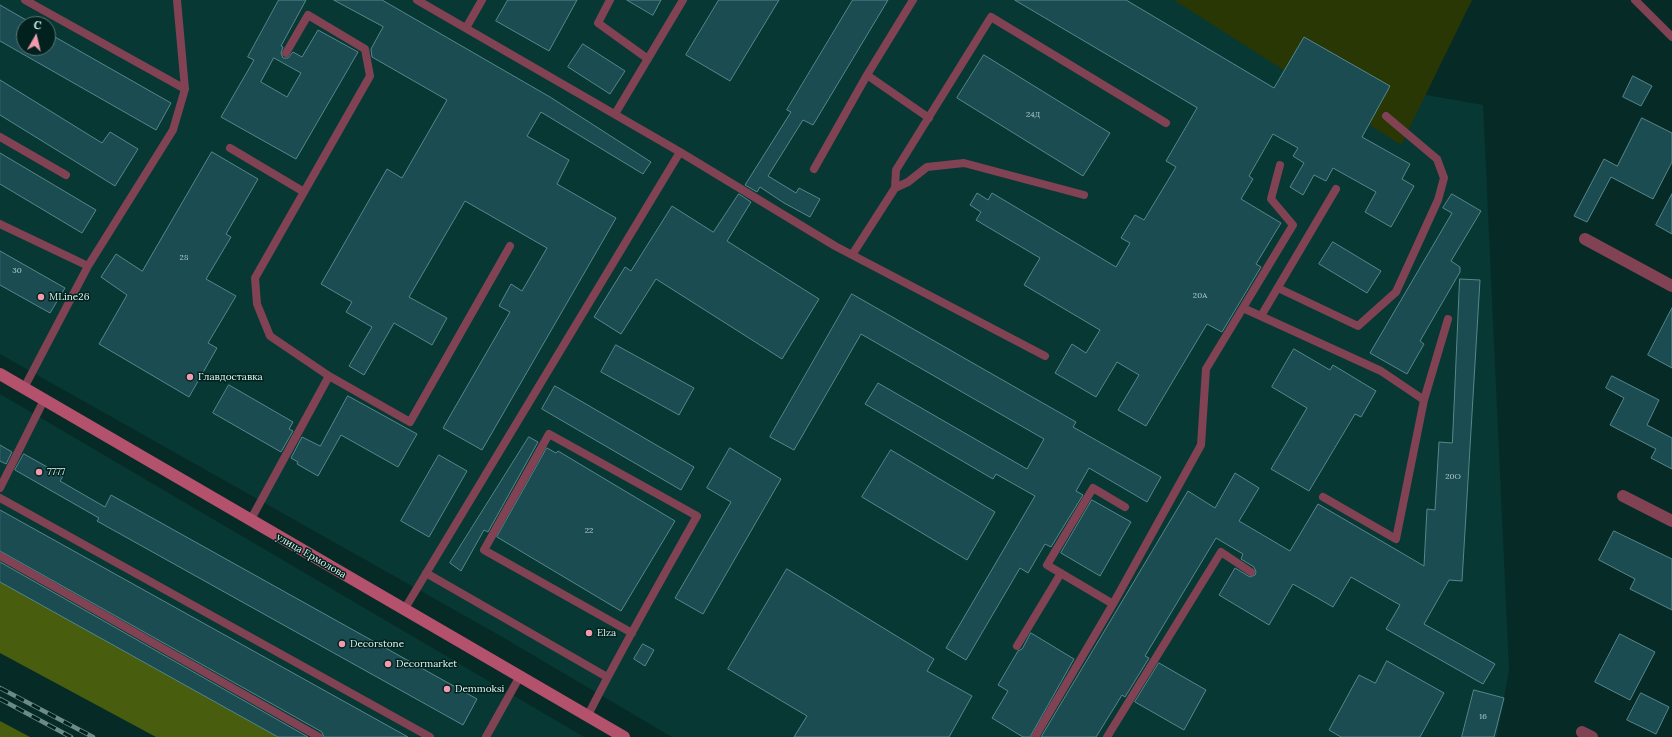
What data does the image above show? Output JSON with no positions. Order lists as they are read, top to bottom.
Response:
{
  "streets": {
    "main road": ["улица Ермолова"]
  },
  "places": [
    "MLine26",
    "Главдоставка",
    "7777",
    "Elza",
    "Decorstone",
    "Decormarket",
    "Demmoksi"
  ],
  "house_numbers": [
    "24Д",
    "28",
    "30",
    "20А",
    "20О",
    "22",
    "16"
  ],
  "north": "top"
}
